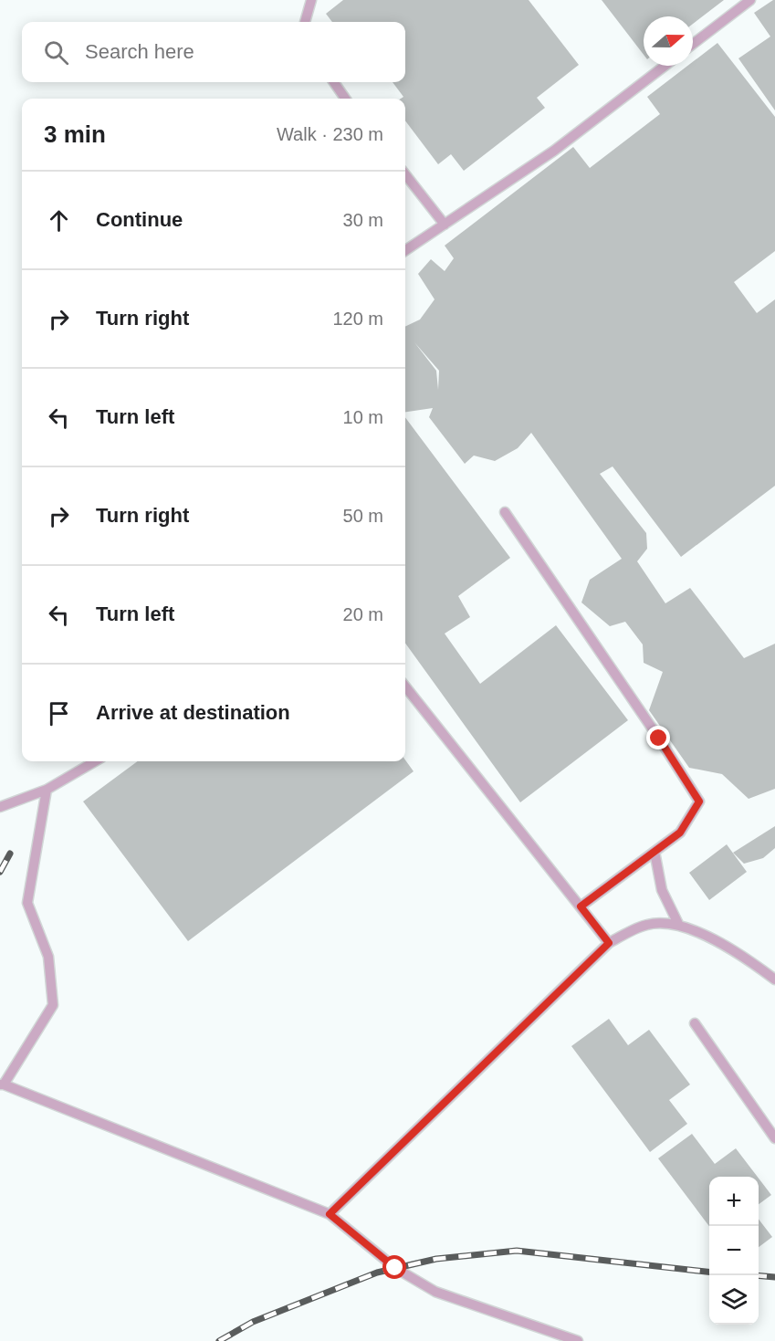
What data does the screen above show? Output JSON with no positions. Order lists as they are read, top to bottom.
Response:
{
  "north": "right",
  "page": {
    "search": "Search here",
    "heading": ["3 min", "Walk · 230 m"],
    "list": [
      ["Continue", "30 m"],
      ["Turn right", "120 m"],
      ["Turn left", "10 m"],
      ["Turn right", "50 m"],
      ["Turn left", "20 m"],
      "Arrive at destination"
    ],
    "map_buttons": ["+", "−"]
  }
}
